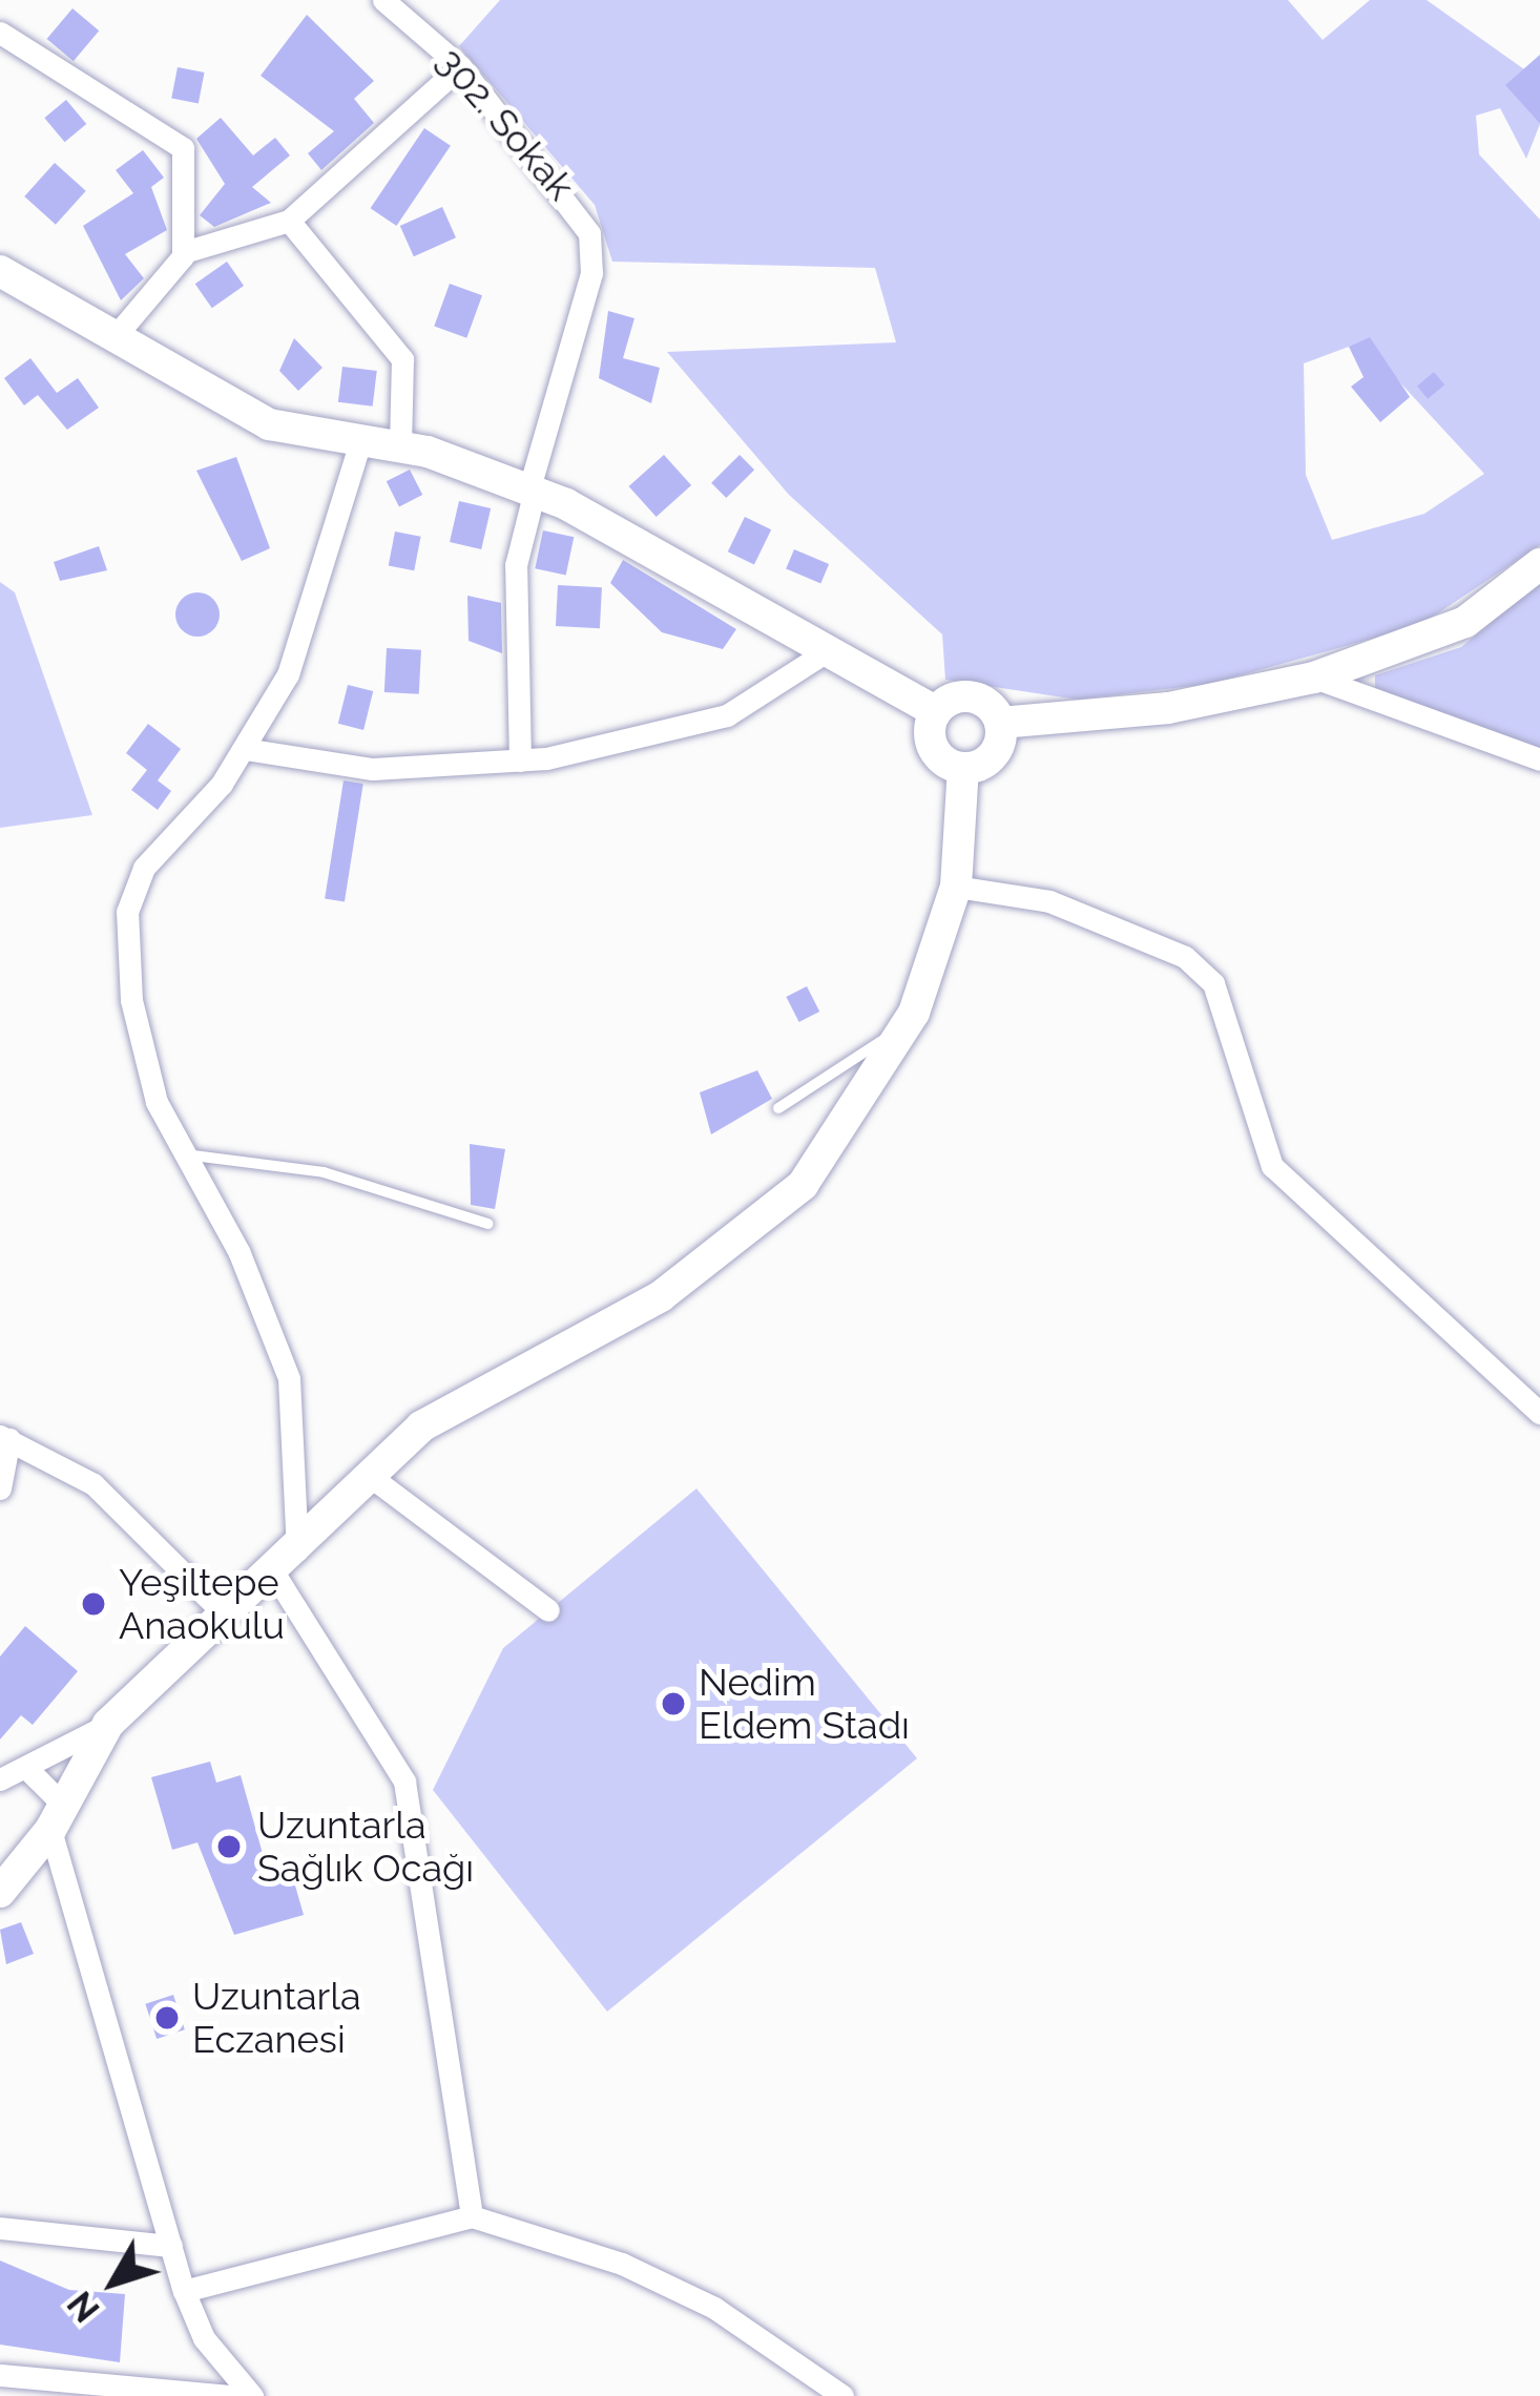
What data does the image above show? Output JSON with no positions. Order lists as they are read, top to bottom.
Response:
{
  "streets": {
    "street": ["302. Sokak"]
  },
  "places": [
    "Yeşiltepe Anaokulu",
    "Nedim Eldem Stadı",
    "Uzuntarla Sağlık Ocağı",
    "Uzuntarla Eczanesi"
  ],
  "north": "bottom left"
}
